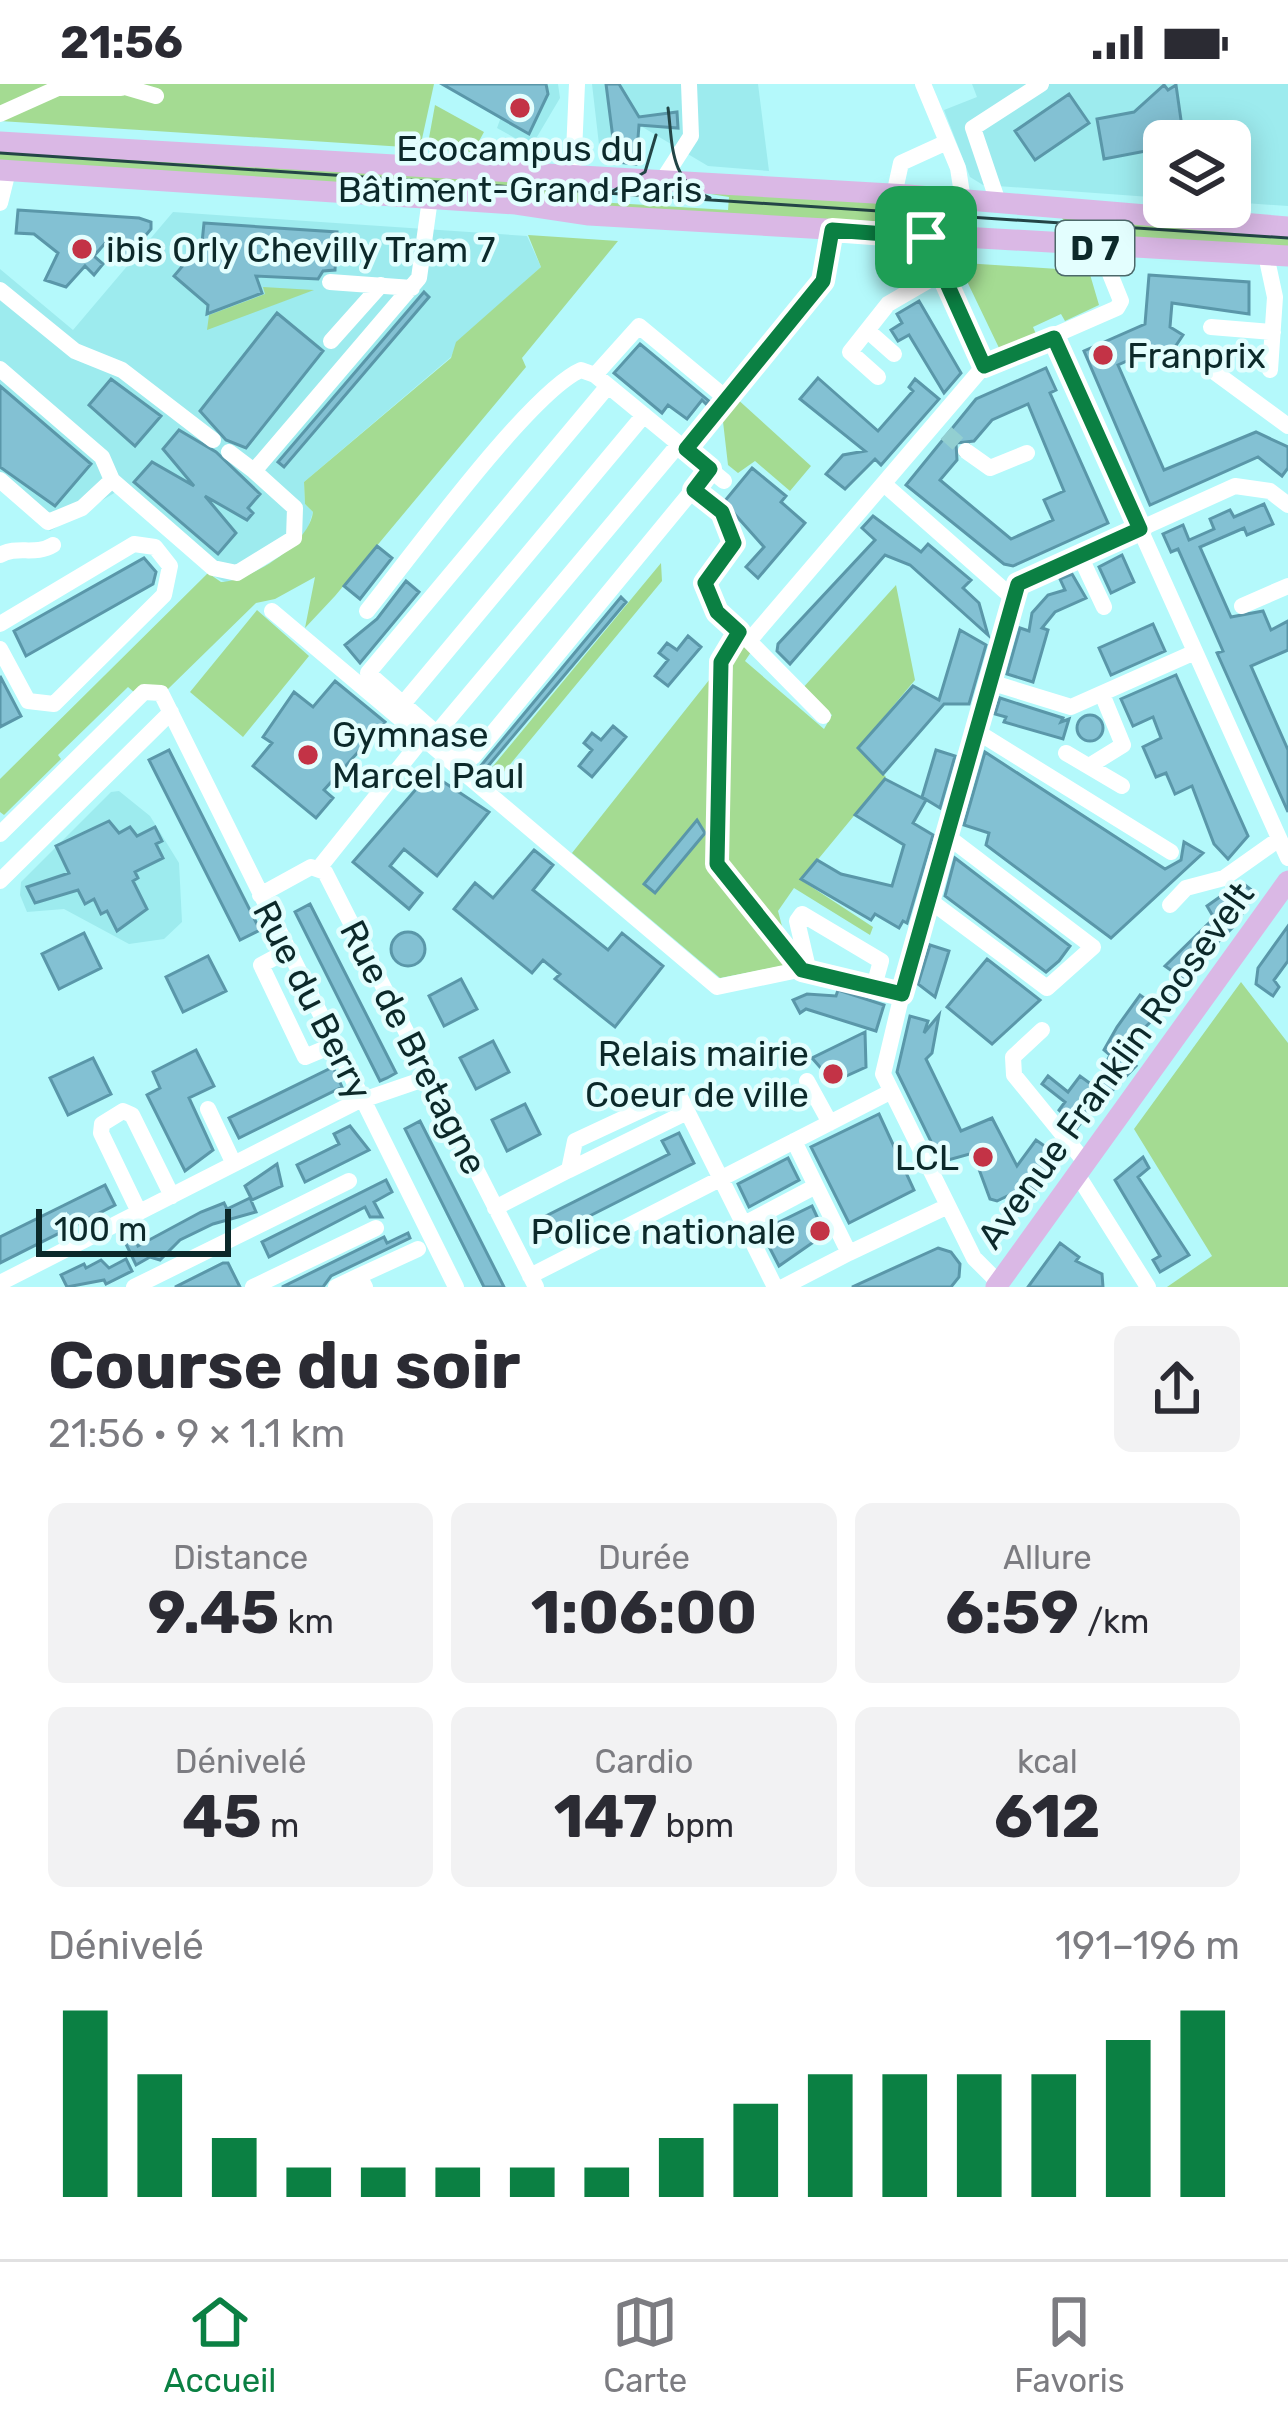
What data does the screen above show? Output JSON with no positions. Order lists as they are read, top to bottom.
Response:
{
  "streets": {
    "main road": ["D 7", "Avenue Franklin Roosevelt"],
    "street": ["Rue du Berry", "Rue de Bretagne"]
  },
  "places": [
    "Ecocampus du Bâtiment-Grand Paris",
    "ibis Orly Chevilly Tram 7",
    "Franprix",
    "Gymnase Marcel Paul",
    "Relais mairie Coeur de ville",
    "LCL",
    "Police nationale"
  ],
  "scale_bar": "100 m",
  "page": {
    "status": "21:56",
    "scale": "100 m",
    "heading": ["Course du soir", "21:56 · 9 × 1.1 km"],
    "stats": [
      ["Distance", "9.45 km"],
      ["Durée", "1:06:00"],
      ["Allure", "6:59 /km"],
      ["Dénivelé", "45 m"],
      ["Cardio", "147 bpm"],
      ["kcal", "612"]
    ],
    "chart": ["Dénivelé", "191–196 m"],
    "tabs": ["Accueil", "Carte", "Favoris"]
  }
}
